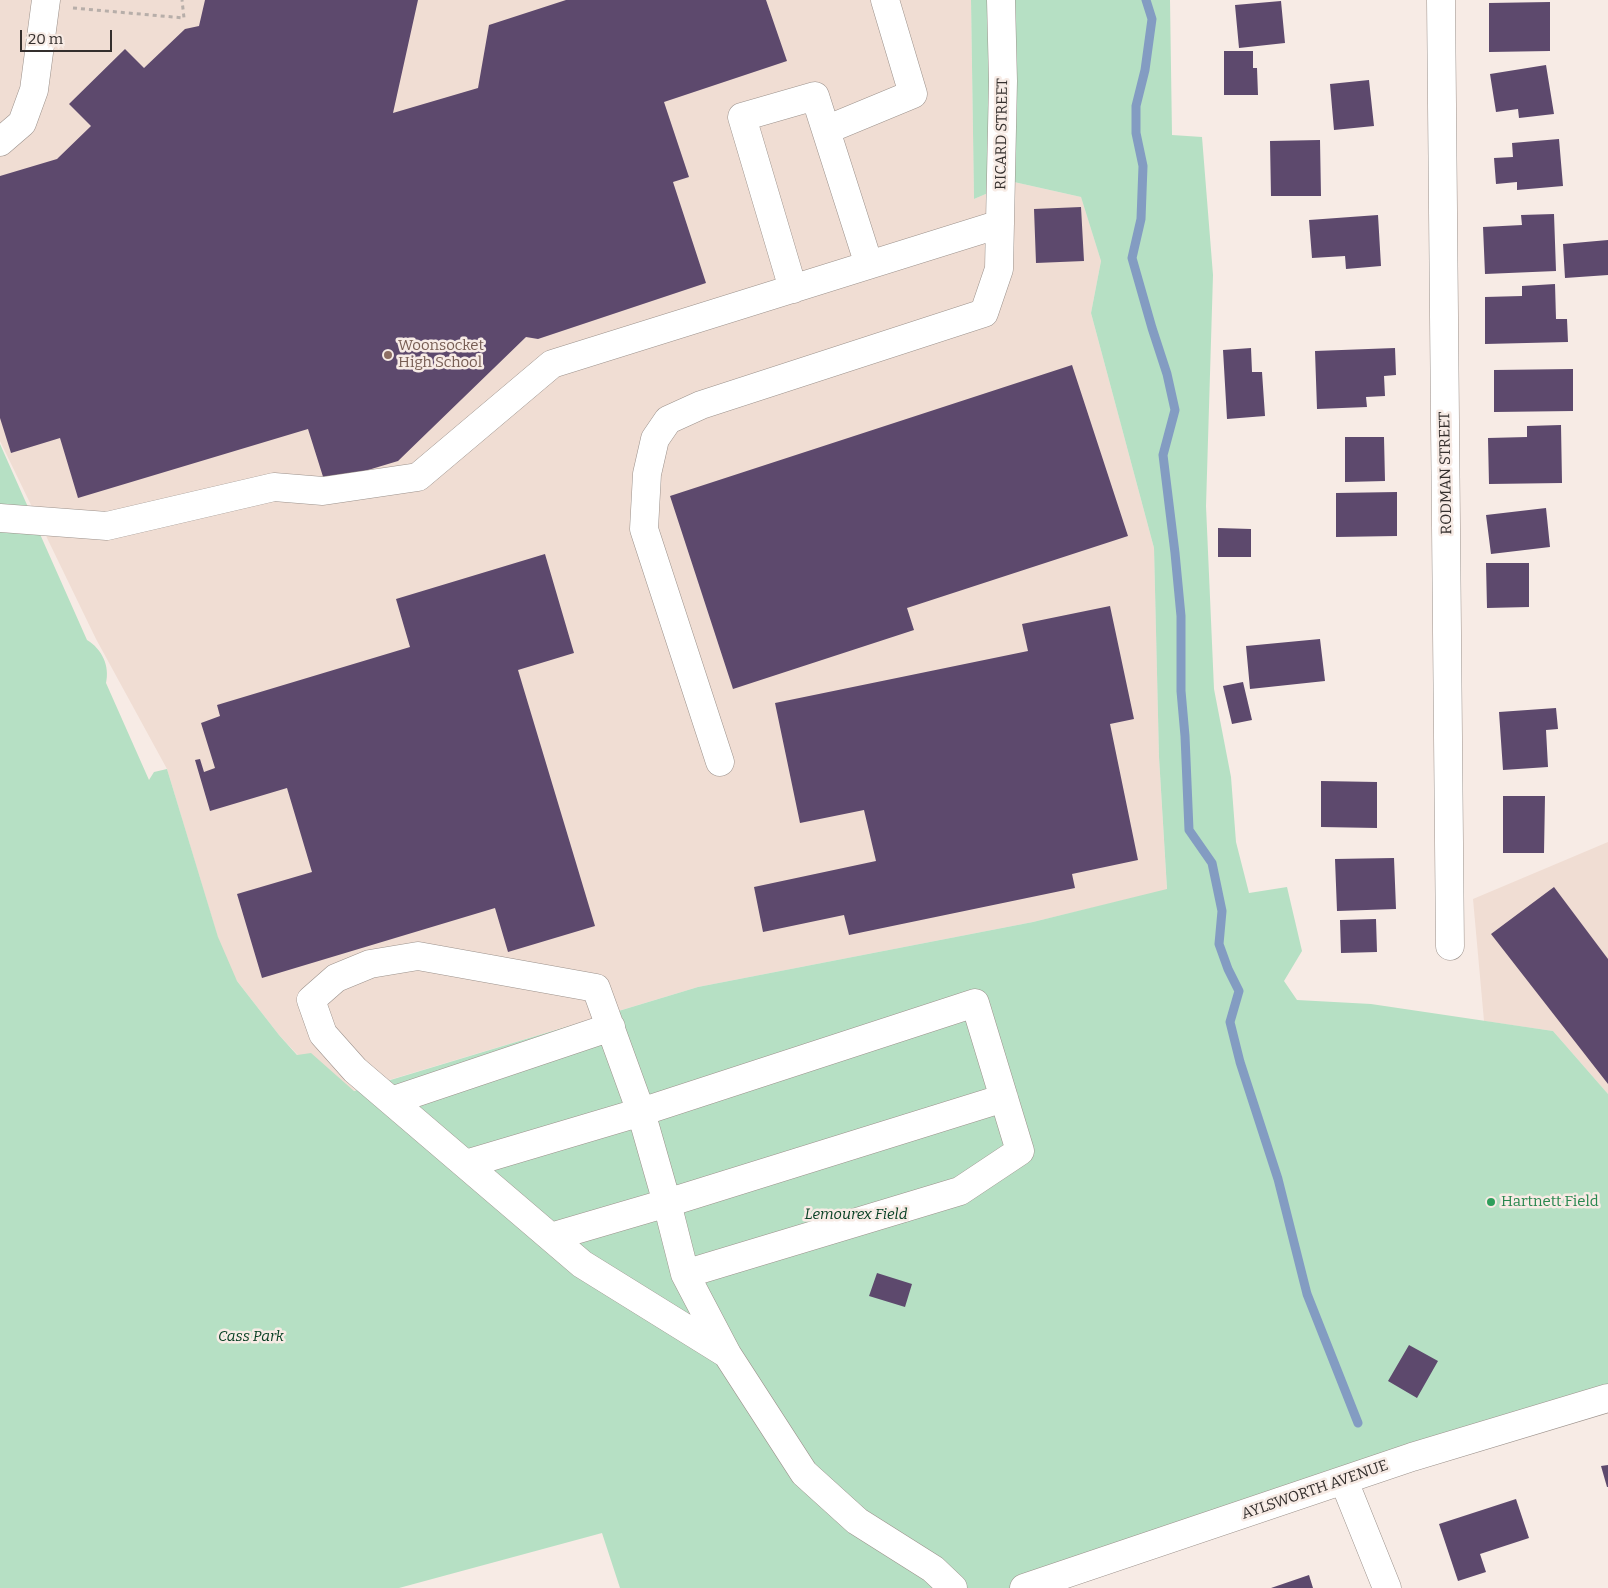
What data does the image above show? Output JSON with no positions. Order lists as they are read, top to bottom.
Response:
{
  "streets": {
    "street": ["RICARD STREET", "RODMAN STREET", "AYLSWORTH AVENUE"]
  },
  "parks": ["Lemourex Field", "Cass Park"],
  "places": ["Woonsocket High School", "Hartnett Field"],
  "scale_bar": "20 m"
}
